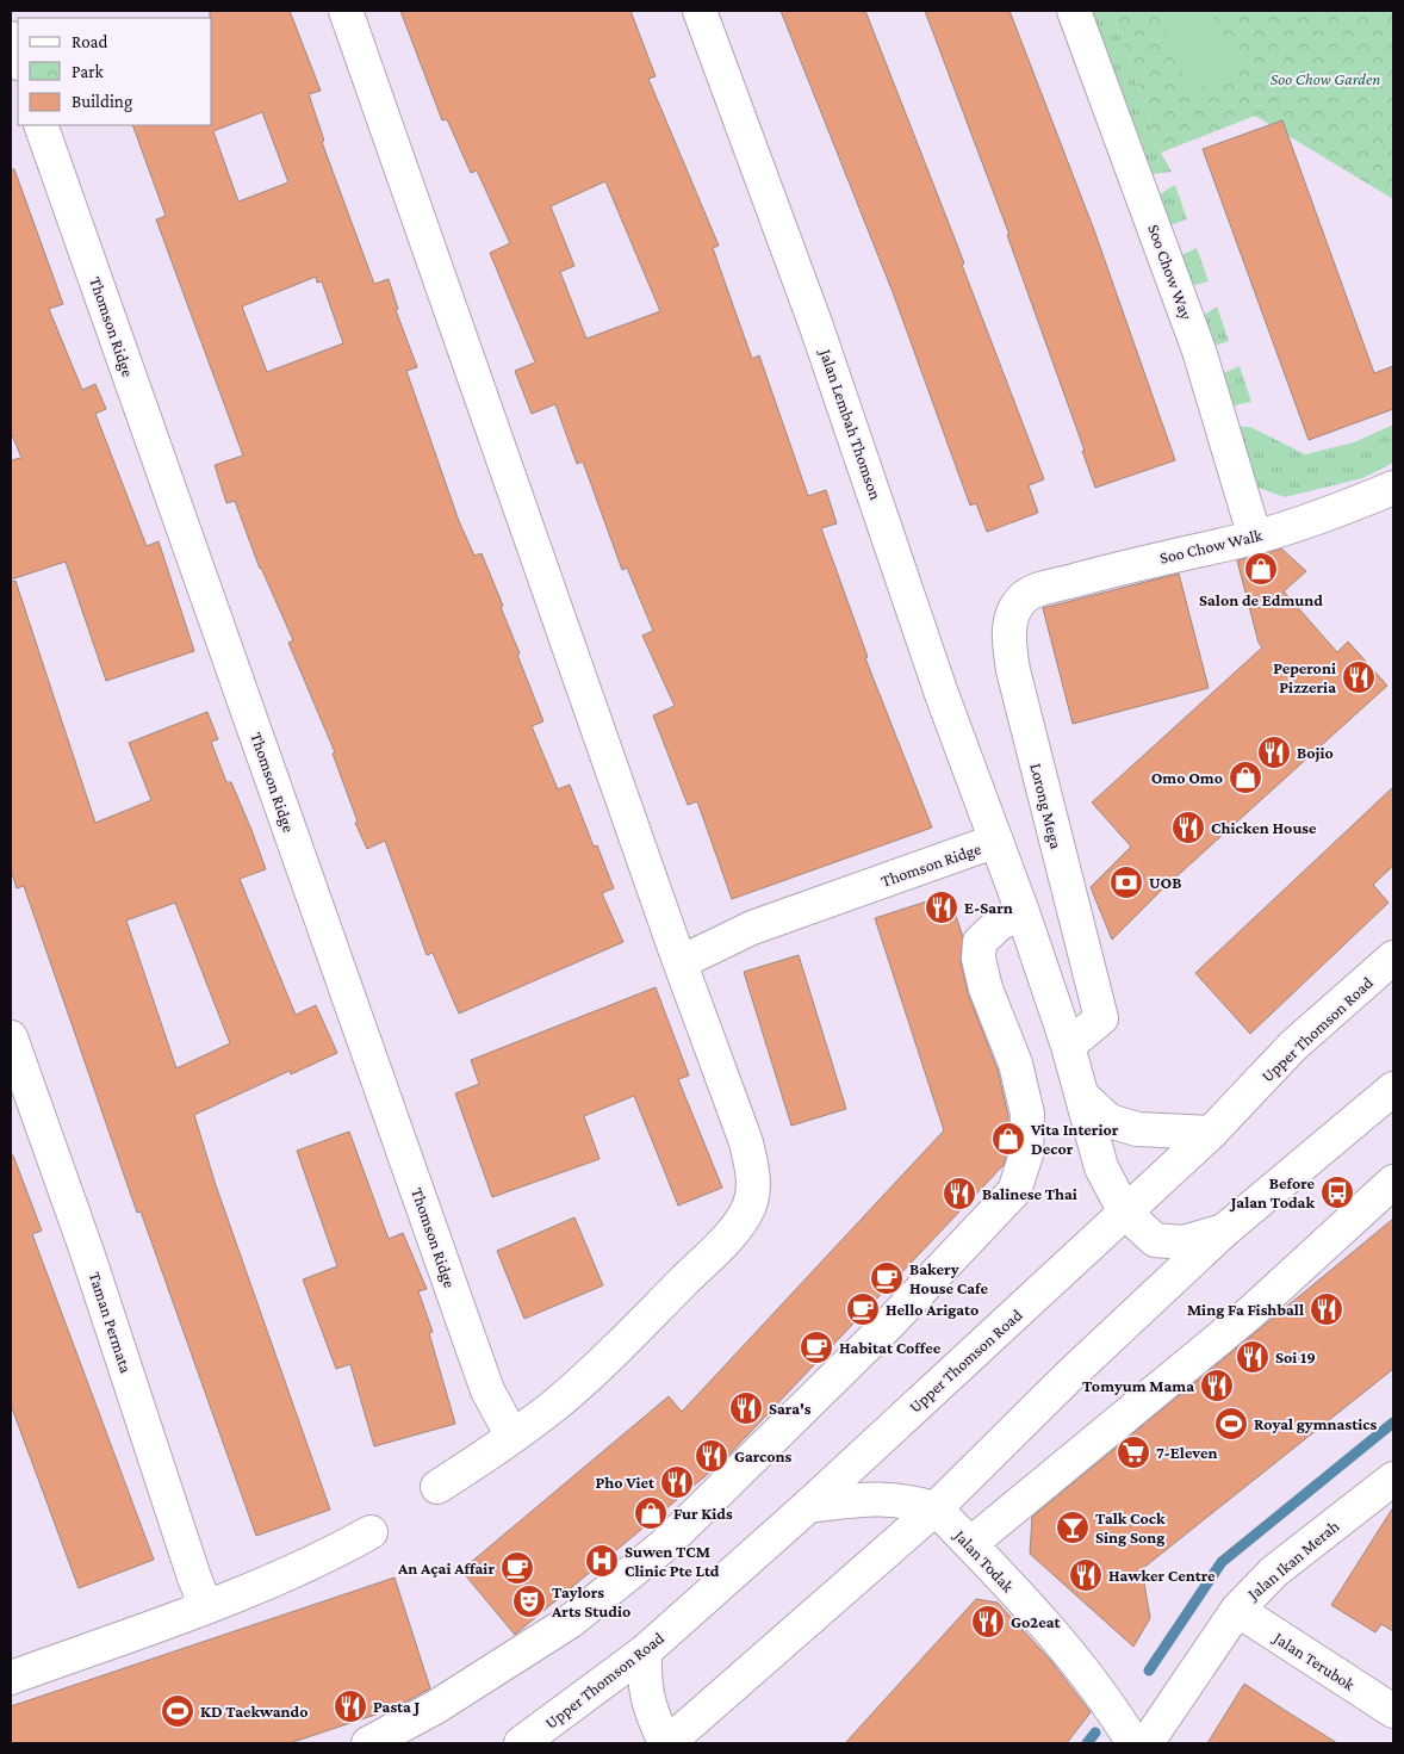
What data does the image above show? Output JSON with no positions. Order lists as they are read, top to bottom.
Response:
{
  "streets": {
    "street": [
      "Soo Chow Way",
      "Thomson Ridge",
      "Jalan Lembah Thomson",
      "Soo Chow Walk",
      "Lorong Mega",
      "Upper Thomson Road",
      "Taman Permata",
      "Jalan Ikan Merah",
      "Jalan Todak",
      "Jalan Terubok"
    ]
  },
  "crossings": [
    ["Soo Chow Way", "Soo Chow Walk"],
    ["Thomson Ridge", "Jalan Lembah Thomson"],
    ["Thomson Ridge", "Lorong Mega"],
    ["Thomson Ridge", "Upper Thomson Road"],
    ["Soo Chow Walk", "Lorong Mega"],
    ["Jalan Ikan Merah", "Jalan Terubok"]
  ],
  "parks": ["Soo Chow Garden"],
  "places": {
    "shop": [
      "Salon de Edmund",
      "Omo Omo",
      "Vita Interior Decor",
      "Fur Kids"
    ],
    "restaurant": [
      "Peperoni Pizzeria",
      "Bojio",
      "Chicken House",
      "E-Sarn",
      "Balinese Thai",
      "Ming Fa Fishball",
      "Soi 19",
      "Tomyum Mama",
      "Sara's",
      "Garcons",
      "Pho Viet",
      "Hawker Centre",
      "Go2eat",
      "Pasta J"
    ],
    "bank": ["UOB"],
    "bus stop": ["Before Jalan Todak"],
    "cafe": [
      "Bakery House Cafe",
      "Hello Arigato",
      "Habitat Coffee",
      "An Açai Affair"
    ],
    "sports": ["Royal gymnastics", "KD Taekwando"],
    "supermarket": ["7-Eleven"],
    "bar": ["Talk Cock Sing Song"],
    "hospital": ["Suwen TCM Clinic Pte Ltd"],
    "theatre": ["Taylors Arts Studio"]
  },
  "legend": ["Road", "Park", "Building"]
}
